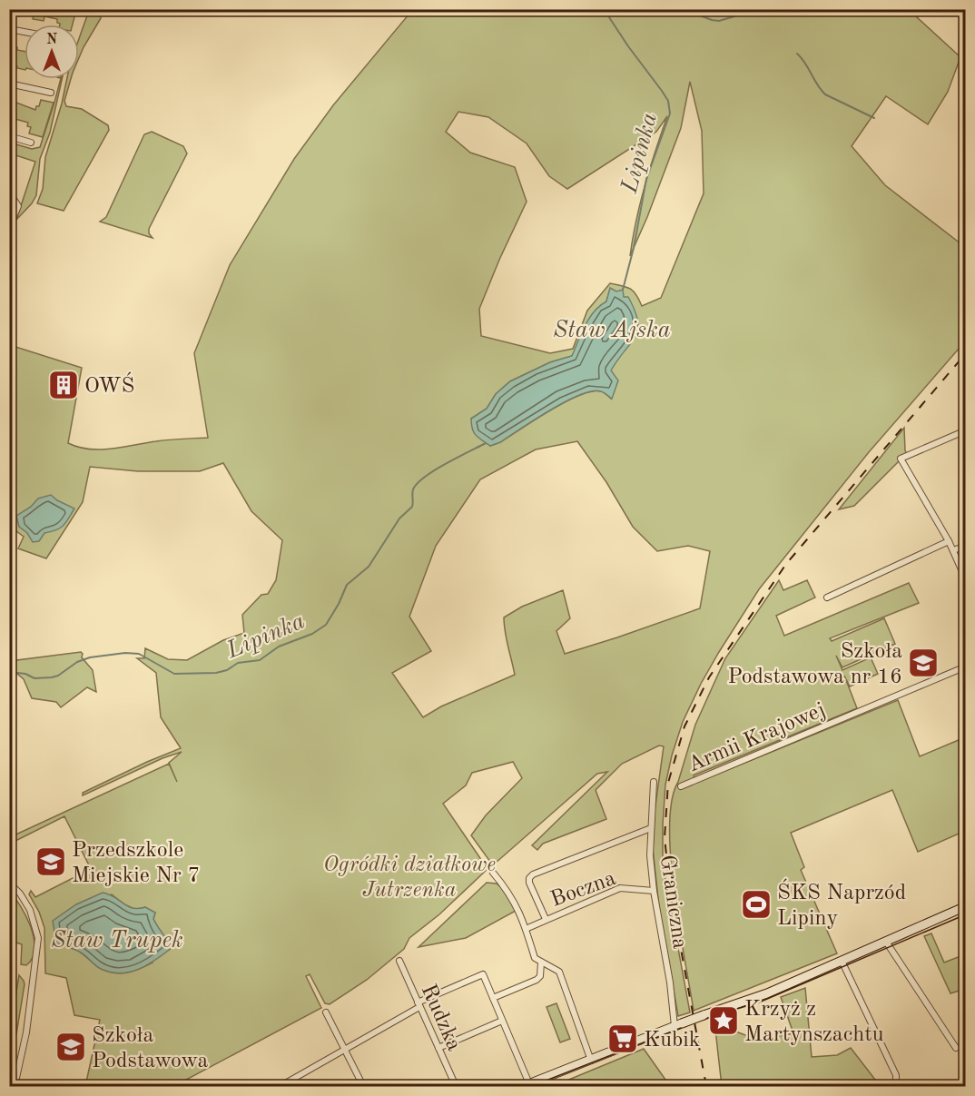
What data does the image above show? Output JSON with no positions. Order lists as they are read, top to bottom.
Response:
{
  "streets": {
    "street": [
      "Armii Krajowej",
      "Boczna",
      "Graniczna",
      "Rudzka"
    ]
  },
  "crossings": [
    ["Boczna", "Graniczna"]
  ],
  "water": ["Lipinka", "Staw Ajska", "Staw Trupek"],
  "parks": ["Ogródki działkowe Jutrzenka"],
  "places": {
    "building": ["OWŚ"],
    "school or university": ["Szkoła Podstawowa nr 16", "Przedszkole Miejskie Nr 7", "Szkoła Podstawowa"],
    "sports": ["ŚKS Naprzód Lipiny"],
    "place": ["Krzyż z Martynszachtu"],
    "supermarket": ["Kubik"]
  },
  "north": "top"
}
